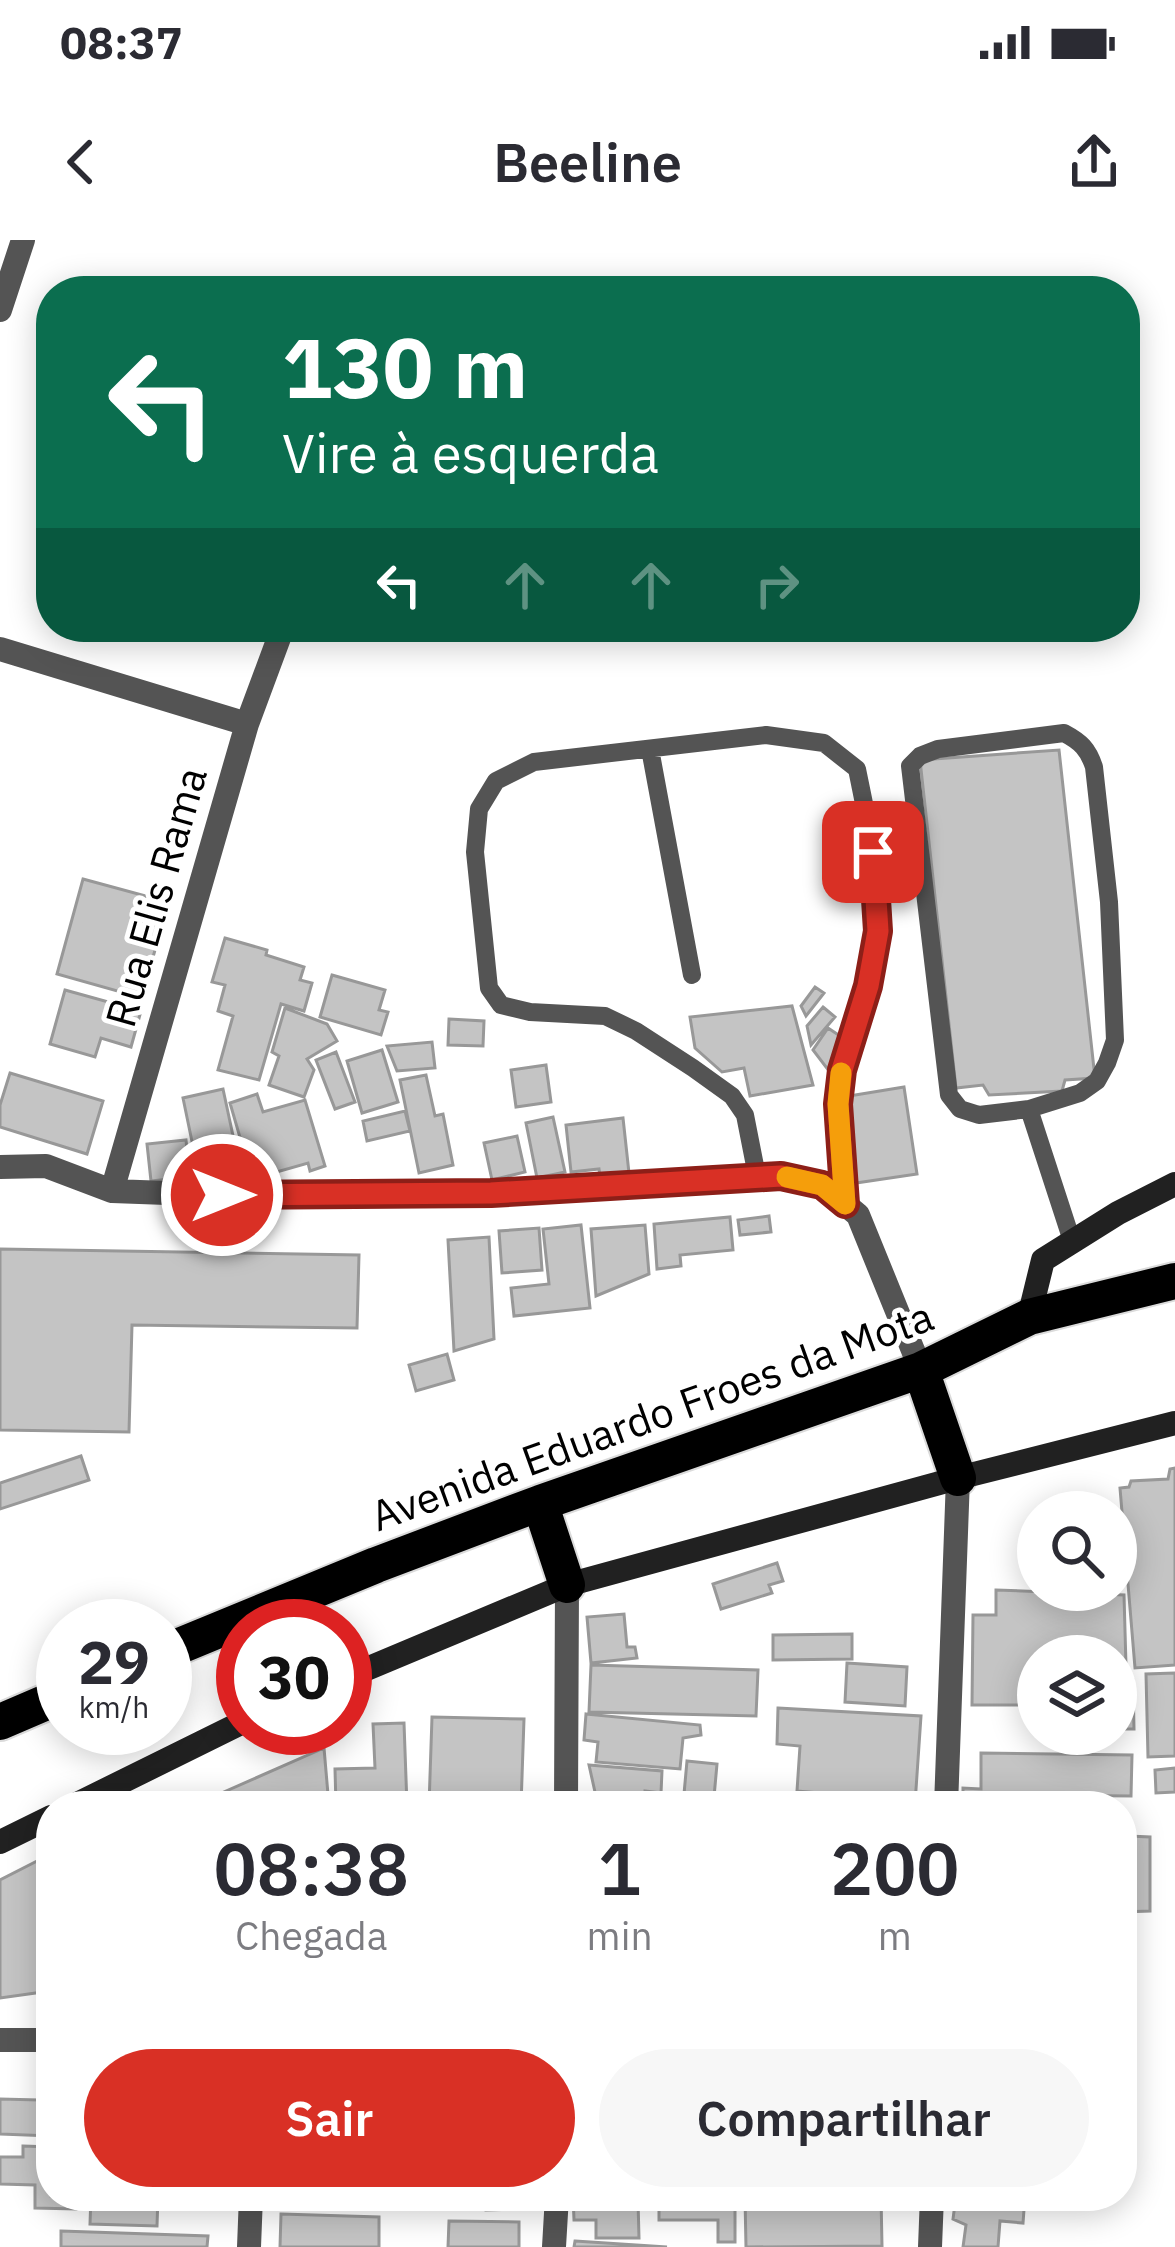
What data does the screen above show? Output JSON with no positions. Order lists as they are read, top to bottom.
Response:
{
  "streets": {
    "highway": ["Avenida Eduardo Froes da Mota"],
    "street": ["Rua Elis Rama"]
  },
  "page": {
    "status": "08:37",
    "header": "Beeline",
    "turn": ["130 m", "Vire à esquerda"],
    "speed": "29 km/h",
    "limit": "30",
    "eta": [
      "08:38",
      "Chegada",
      "1",
      "min",
      "200",
      "m"
    ],
    "buttons": ["Sair", "Compartilhar"]
  }
}
